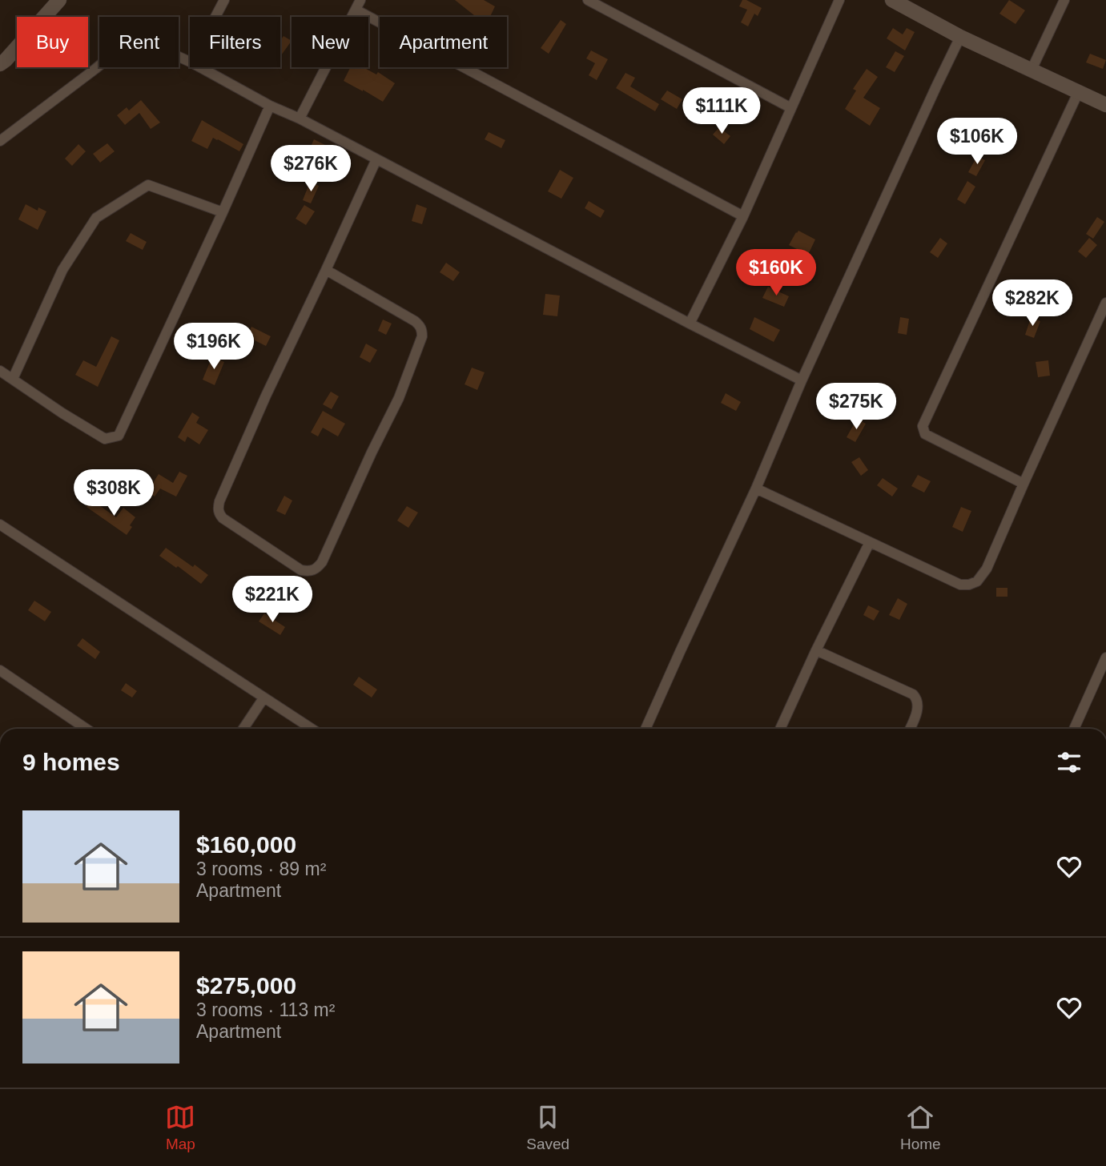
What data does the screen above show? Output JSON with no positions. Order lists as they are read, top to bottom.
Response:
{
  "page": {
    "chip": [
      "Buy",
      "Rent",
      "Filters",
      "New",
      "Apartment"
    ],
    "price": [
      "$111K",
      "$106K",
      "$276K",
      "$160K",
      "$282K",
      "$196K",
      "$275K",
      "$308K",
      "$221K"
    ],
    "heading": "9 homes",
    "list": [
      {
        "name": "$160,000",
        "note": "3 rooms · 89 m² · Apartment"
      },
      {
        "name": "$275,000",
        "note": "3 rooms · 113 m² · Apartment"
      }
    ],
    "tabs": ["Map", "Saved", "Home"]
  }
}
